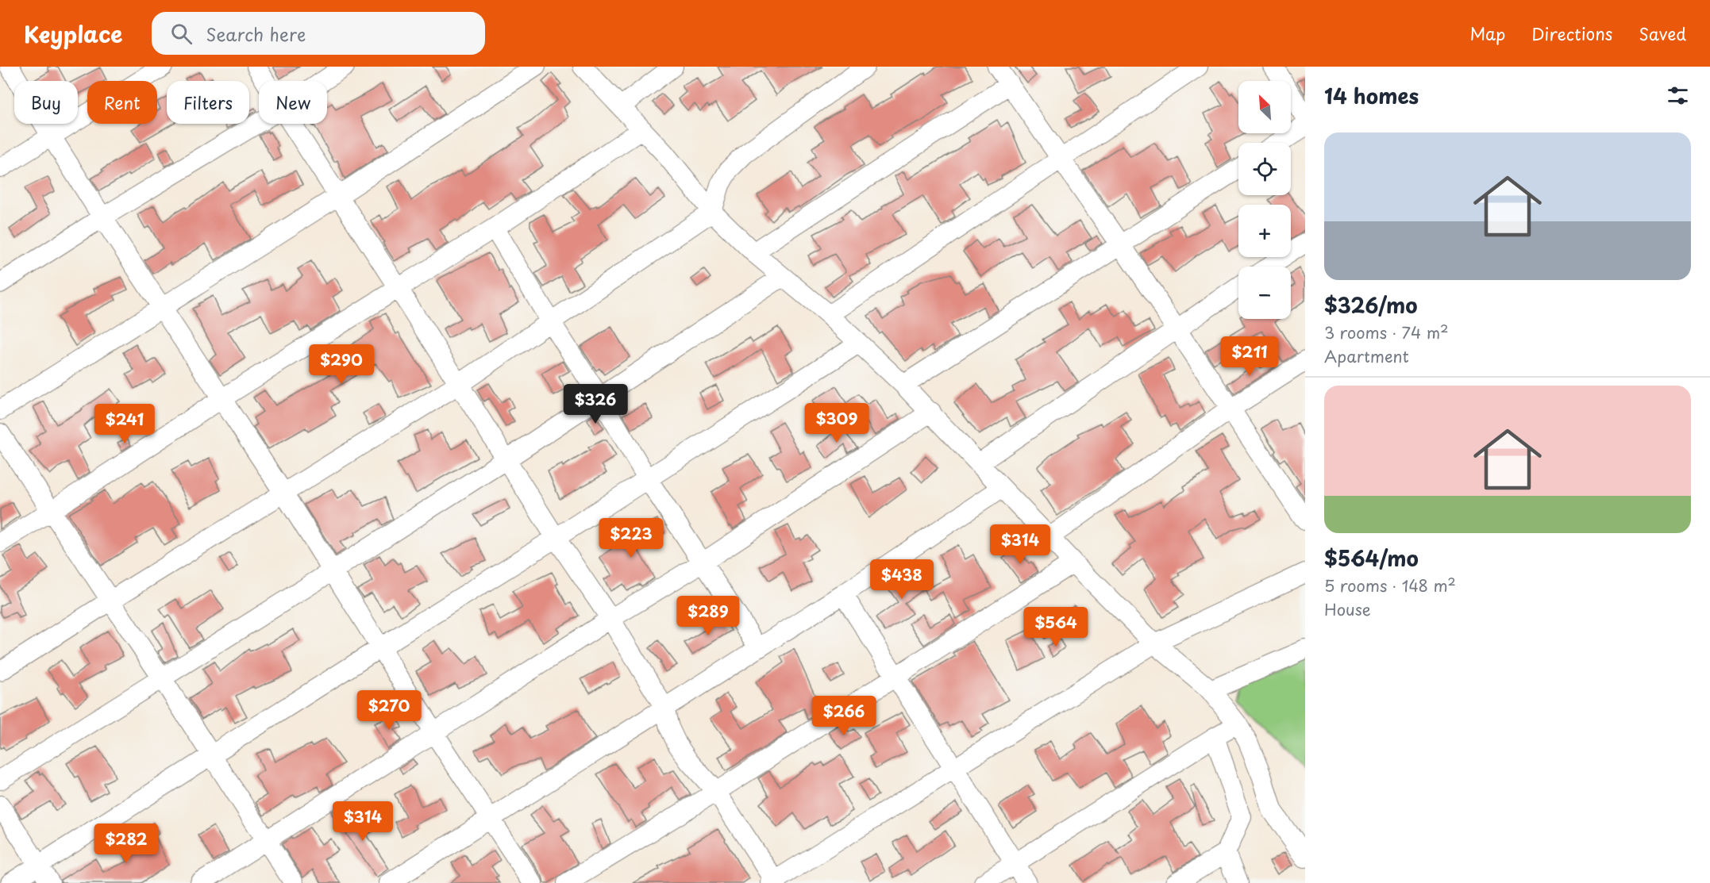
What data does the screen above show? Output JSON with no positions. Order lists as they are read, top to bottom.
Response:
{
  "north": "top left",
  "page": {
    "header": "Keyplace",
    "search": "Search here",
    "nav": ["Map", "Directions", "Saved"],
    "heading": "14 homes",
    "map_buttons": ["+", "−"],
    "chip": [
      "Buy",
      "Rent",
      "Filters",
      "New"
    ],
    "list": [
      {
        "name": "$326/mo",
        "note": "3 rooms · 74 m² · Apartment"
      },
      {
        "name": "$564/mo",
        "note": "5 rooms · 148 m² · House"
      }
    ],
    "price": [
      "$211",
      "$290",
      "$326",
      "$309",
      "$241",
      "$223",
      "$314",
      "$438",
      "$289",
      "$564",
      "$270",
      "$266",
      "$314",
      "$282"
    ]
  }
}
